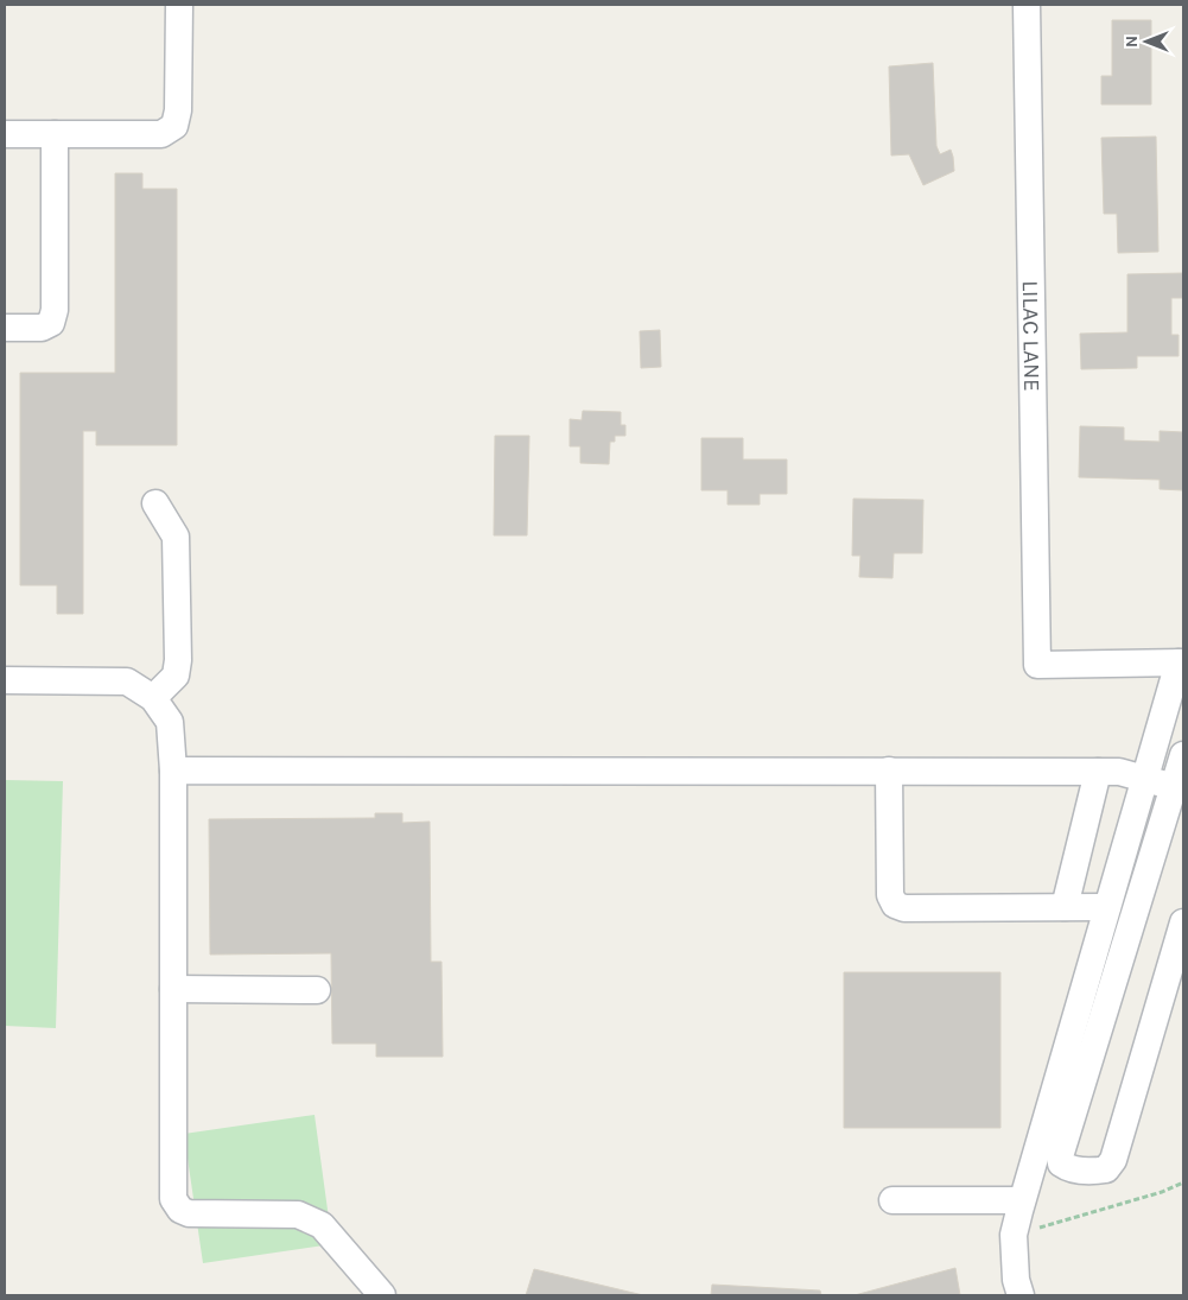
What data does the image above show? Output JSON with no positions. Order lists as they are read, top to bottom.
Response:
{
  "streets": {
    "street": ["LILAC LANE"]
  },
  "north": "left"
}
